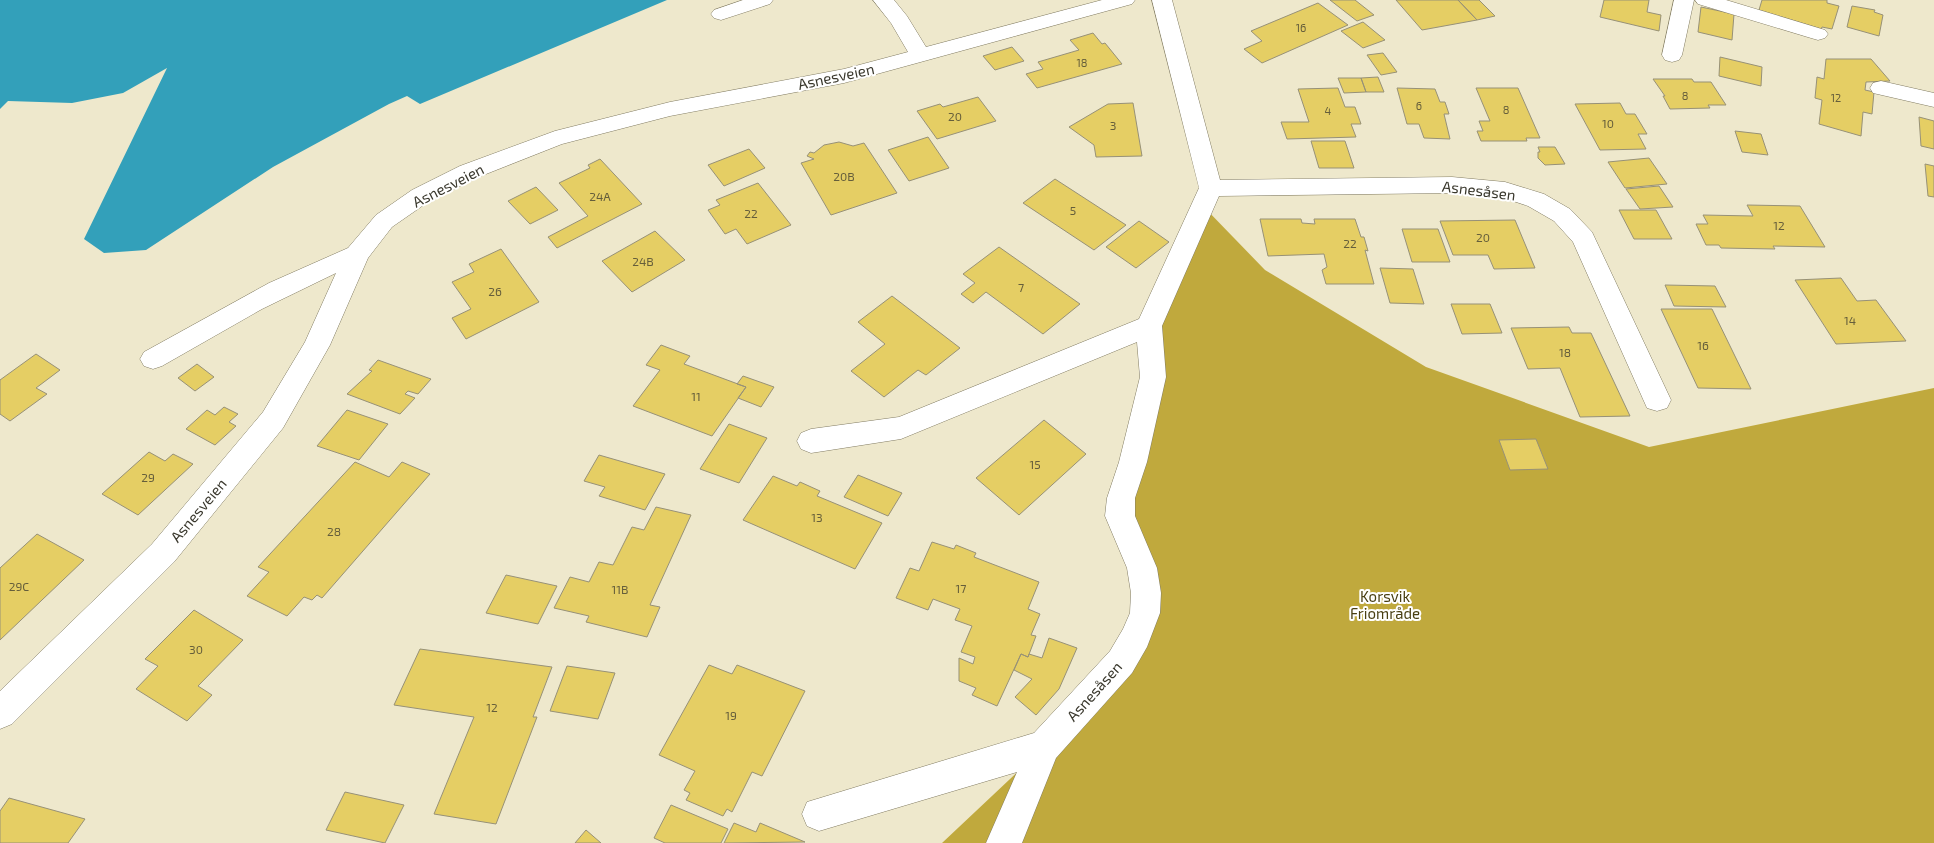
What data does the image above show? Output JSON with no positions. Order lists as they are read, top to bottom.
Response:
{
  "streets": {
    "street": ["Asnesveien", "Asnesåsen"]
  },
  "parks": ["Korsvik Friområde"],
  "house_numbers": [
    "16",
    "18",
    "8",
    "12",
    "6",
    "8",
    "4",
    "20",
    "10",
    "3",
    "20B",
    "24A",
    "5",
    "22",
    "12",
    "20",
    "22",
    "24B",
    "7",
    "26",
    "14",
    "16",
    "18",
    "11",
    "15",
    "29",
    "13",
    "28",
    "29C",
    "17",
    "11B",
    "30",
    "12",
    "19"
  ]
}
